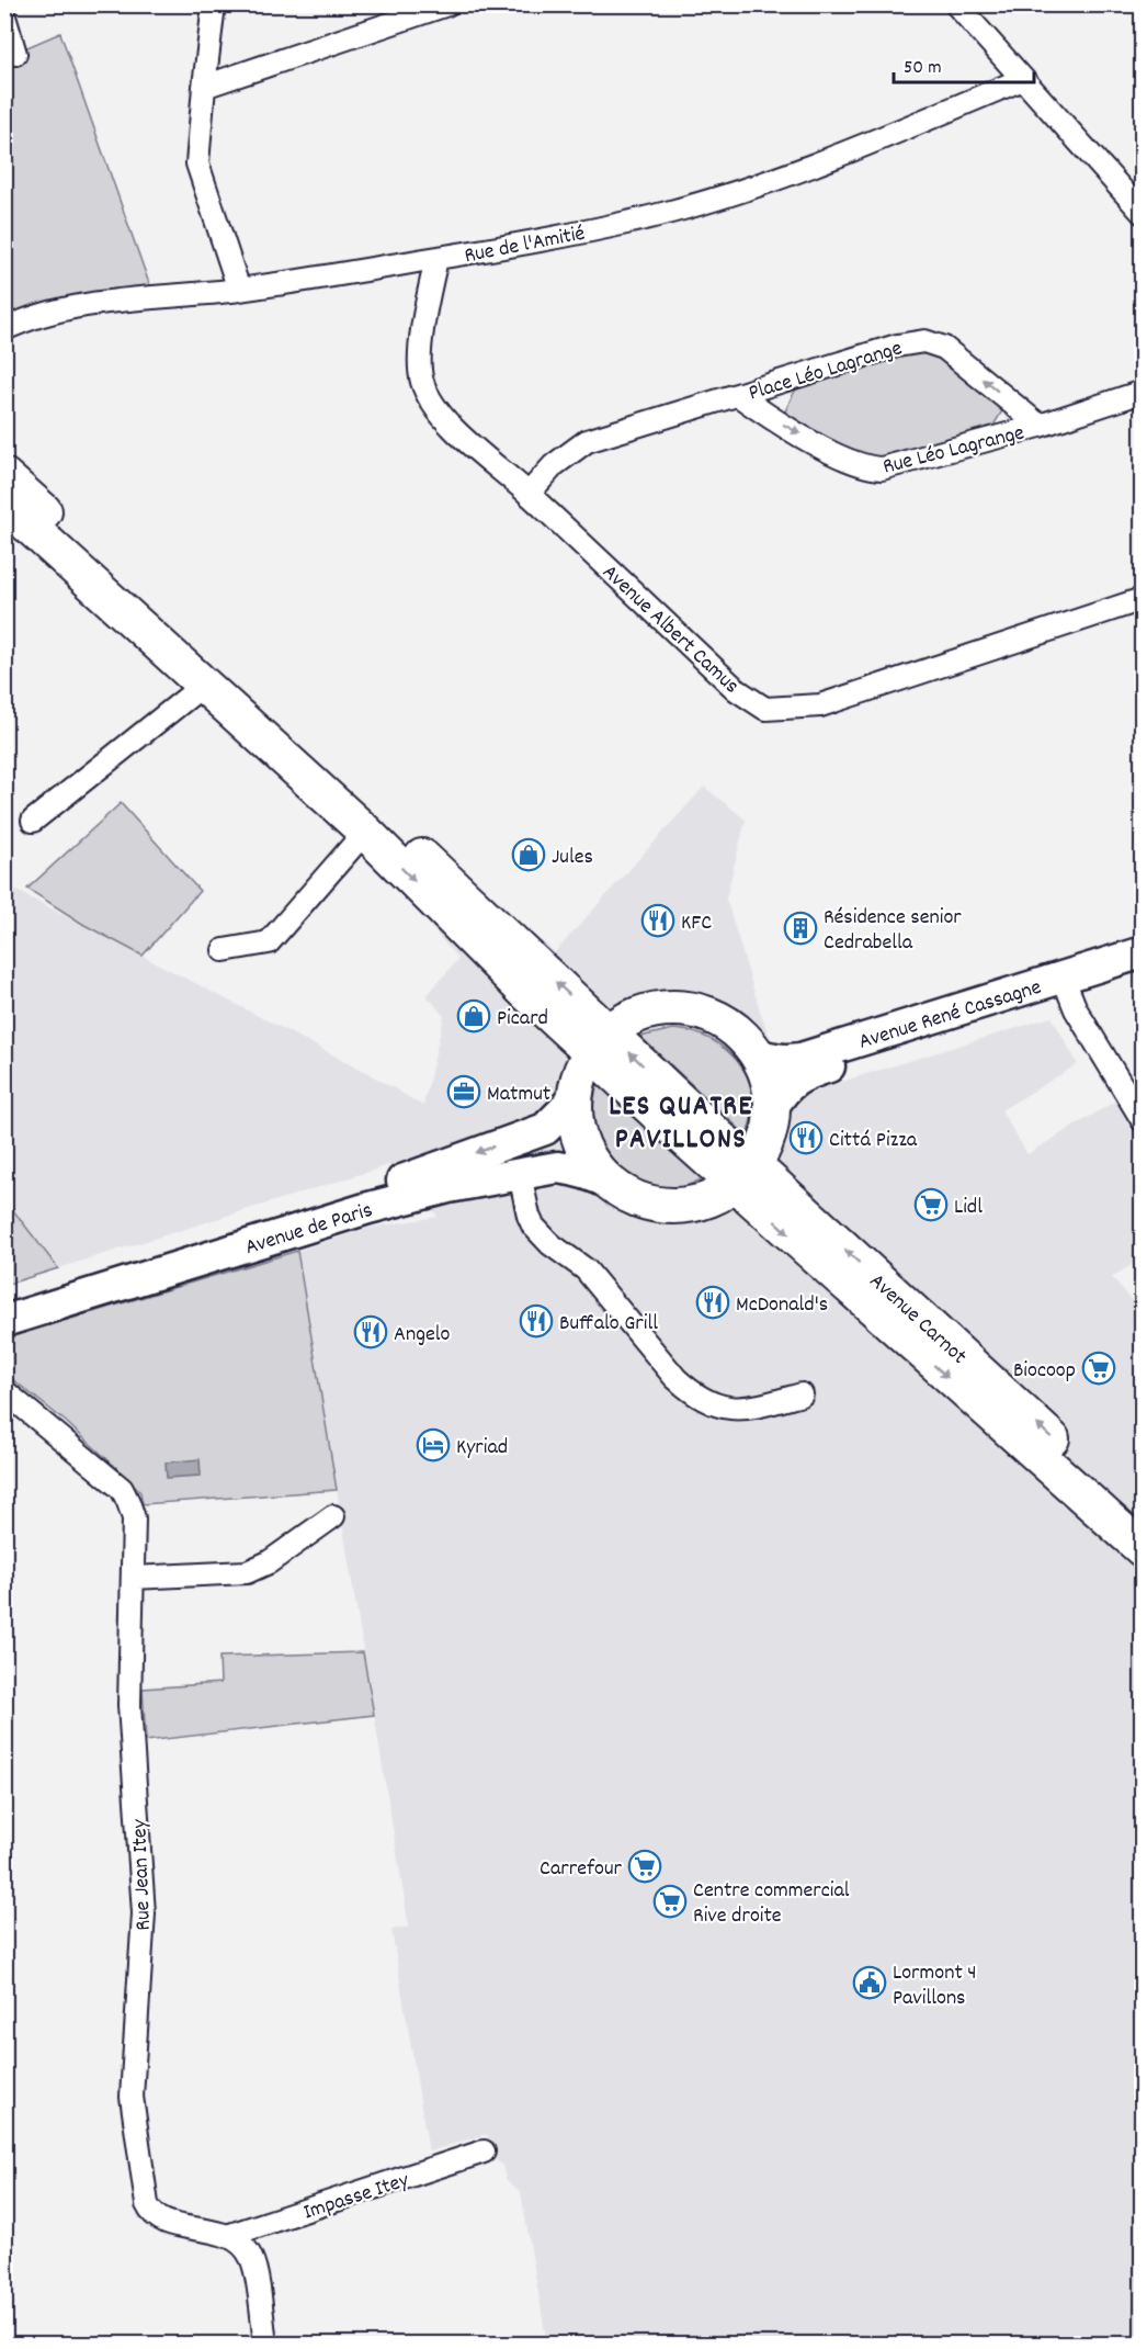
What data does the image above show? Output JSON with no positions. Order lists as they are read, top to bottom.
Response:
{
  "streets": {
    "main road": ["Avenue René Cassagne", "Avenue de Paris", "Avenue Carnot"],
    "street": [
      "Rue de l'Amitié",
      "Place Léo Lagrange",
      "Rue Léo Lagrange",
      "Avenue Albert Camus",
      "Rue Jean Itey",
      "Impasse Itey"
    ]
  },
  "crossings": [
    ["Rue de l'Amitié", "Avenue Albert Camus"],
    ["Place Léo Lagrange", "Rue Léo Lagrange"],
    ["Rue Jean Itey", "Impasse Itey"]
  ],
  "one_way": ["Place Léo Lagrange", "Rue Léo Lagrange"],
  "districts": ["LES QUATRE PAVILLONS"],
  "places": {
    "shop": ["Jules", "Picard"],
    "restaurant": [
      "KFC",
      "Cittá Pizza",
      "McDonald's",
      "Buffalo Grill",
      "Angelo"
    ],
    "building": ["Résidence senior Cedrabella"],
    "office": ["Matmut"],
    "supermarket": [
      "Lidl",
      "Biocoop",
      "Carrefour",
      "Centre commercial Rive droite"
    ],
    "hotel": ["Kyriad"],
    "public building": ["Lormont 4 Pavillons"]
  },
  "scale_bar": "50 m"
}
